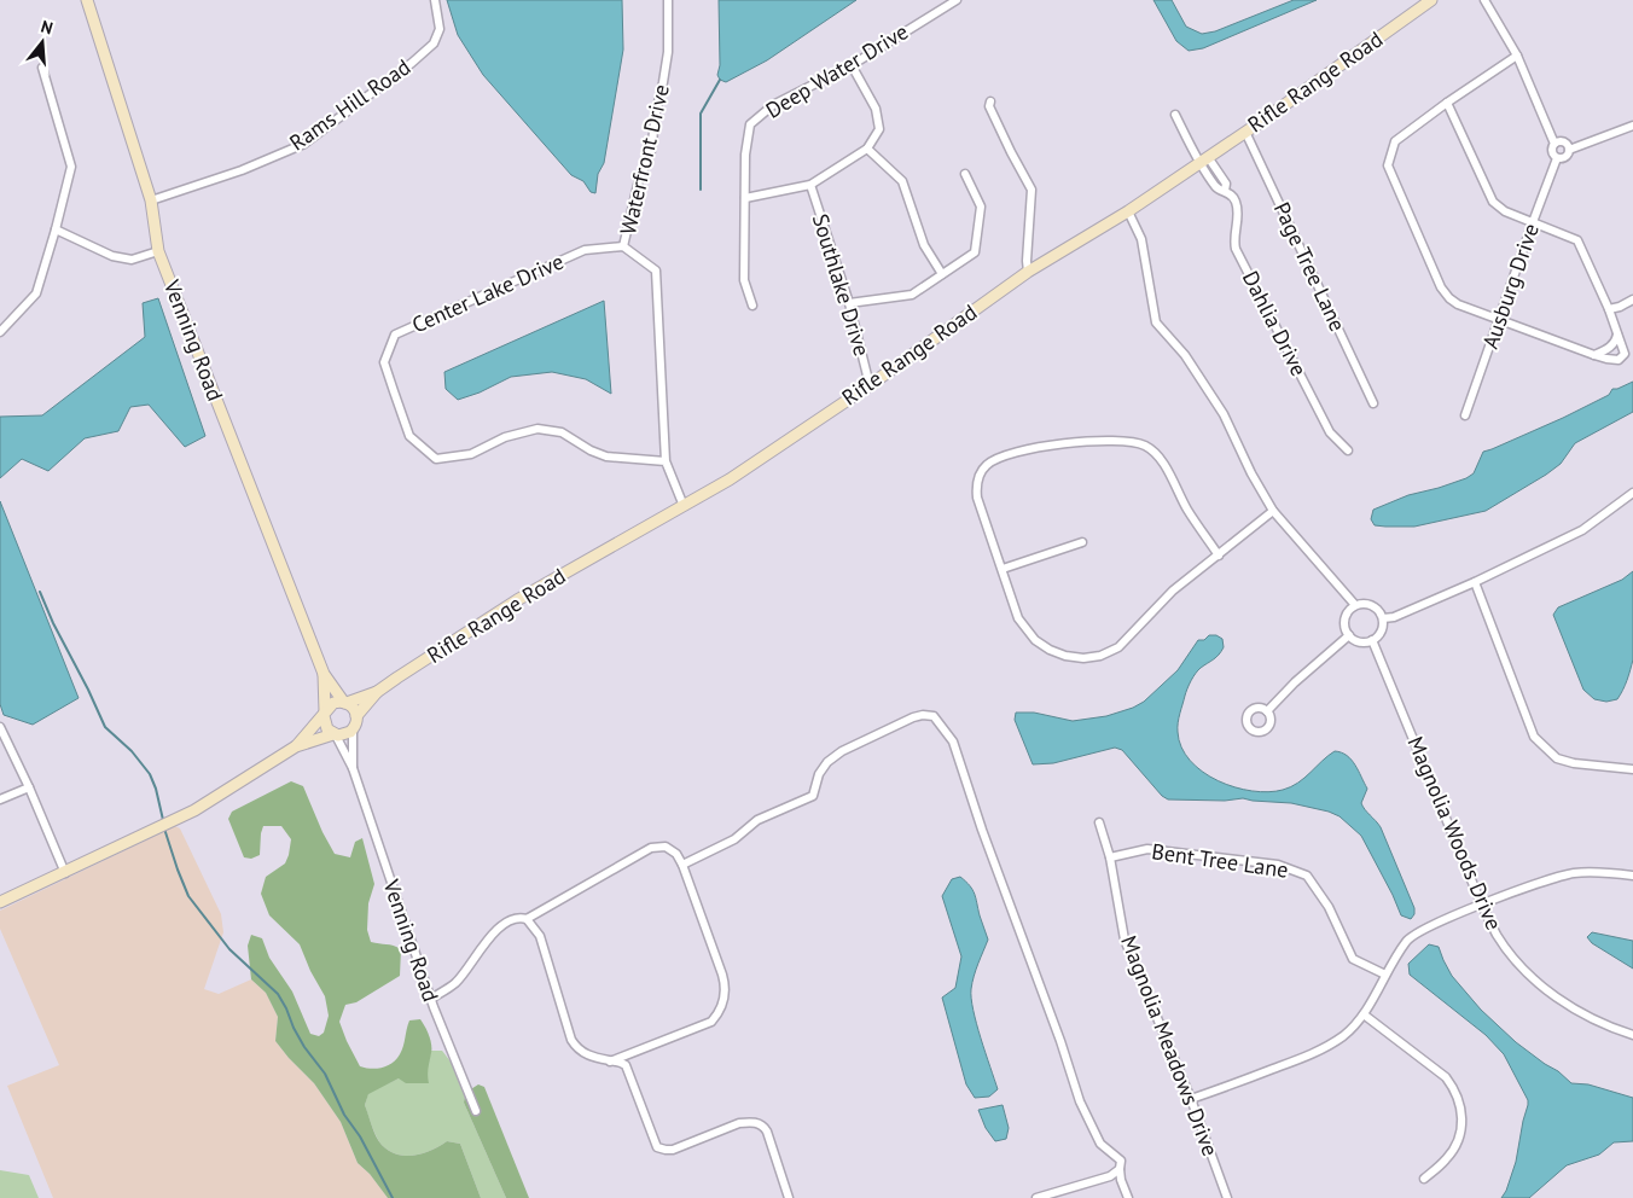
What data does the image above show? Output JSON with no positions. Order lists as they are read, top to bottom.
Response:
{
  "streets": {
    "main road": ["Rifle Range Road", "Venning Road"],
    "street": [
      "Deep Water Drive",
      "Rams Hill Road",
      "Waterfront Drive",
      "Page Tree Lane",
      "Southlake Drive",
      "Ausburg Drive",
      "Center Lake Drive",
      "Dahlia Drive",
      "Magnolia Woods Drive",
      "Bent Tree Lane",
      "Magnolia Meadows Drive"
    ]
  },
  "crossings": [
    ["Deep Water Drive", "Southlake Drive"],
    ["Rifle Range Road", "Page Tree Lane"],
    ["Rifle Range Road", "Southlake Drive"],
    ["Rifle Range Road", "Dahlia Drive"],
    ["Rifle Range Road", "Venning Road"],
    ["Rams Hill Road", "Venning Road"],
    ["Waterfront Drive", "Center Lake Drive"],
    ["Bent Tree Lane", "Magnolia Meadows Drive"]
  ],
  "north": "top"
}
